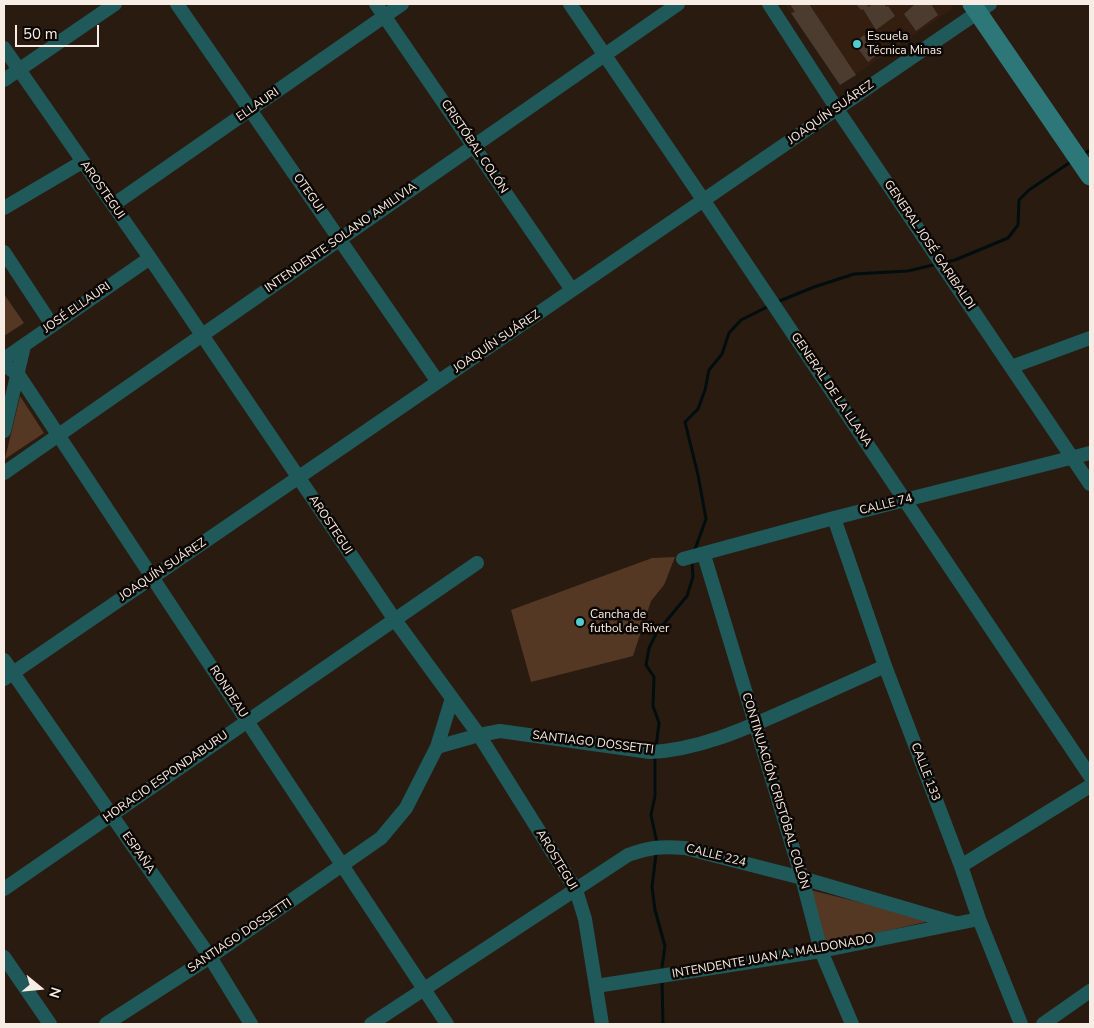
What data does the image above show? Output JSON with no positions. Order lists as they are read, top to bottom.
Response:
{
  "streets": {
    "street": [
      "ELLAURI",
      "JOAQUÍN SUÁREZ",
      "CRISTÓBAL COLÓN",
      "AROSTEGUI",
      "OTEGUI",
      "INTENDENTE SOLANO AMILIVIA",
      "GENERAL JOSÉ GARIBALDI",
      "JOSÉ ELLAURI",
      "GENERAL DE LA LLANA",
      "CALLE 74",
      "RONDEAU",
      "SANTIAGO DOSSETTI",
      "CALLE 133",
      "HORACIO ESPONDABURU",
      "CONTINUACIÓN CRISTÓBAL COLÓN",
      "ESPAÑA",
      "CALLE 224",
      "INTENDENTE JUAN A. MALDONADO"
    ]
  },
  "crossings": [
    ["ELLAURI", "CRISTÓBAL COLÓN"],
    ["ELLAURI", "AROSTEGUI"],
    ["ELLAURI", "OTEGUI"],
    ["JOAQUÍN SUÁREZ", "CRISTÓBAL COLÓN"],
    ["JOAQUÍN SUÁREZ", "AROSTEGUI"],
    ["JOAQUÍN SUÁREZ", "OTEGUI"],
    ["JOAQUÍN SUÁREZ", "GENERAL JOSÉ GARIBALDI"],
    ["JOAQUÍN SUÁREZ", "GENERAL DE LA LLANA"],
    ["JOAQUÍN SUÁREZ", "RONDEAU"],
    ["JOAQUÍN SUÁREZ", "ESPAÑA"],
    ["CRISTÓBAL COLÓN", "INTENDENTE SOLANO AMILIVIA"],
    ["AROSTEGUI", "INTENDENTE SOLANO AMILIVIA"],
    ["AROSTEGUI", "JOSÉ ELLAURI"],
    ["AROSTEGUI", "SANTIAGO DOSSETTI"],
    ["AROSTEGUI", "HORACIO ESPONDABURU"],
    ["AROSTEGUI", "CALLE 224"],
    ["AROSTEGUI", "INTENDENTE JUAN A. MALDONADO"],
    ["OTEGUI", "INTENDENTE SOLANO AMILIVIA"],
    ["INTENDENTE SOLANO AMILIVIA", "GENERAL DE LA LLANA"],
    ["INTENDENTE SOLANO AMILIVIA", "RONDEAU"],
    ["GENERAL JOSÉ GARIBALDI", "CALLE 74"],
    ["GENERAL DE LA LLANA", "CALLE 74"],
    ["CALLE 74", "CALLE 133"],
    ["CALLE 74", "CONTINUACIÓN CRISTÓBAL COLÓN"],
    ["RONDEAU", "SANTIAGO DOSSETTI"],
    ["RONDEAU", "HORACIO ESPONDABURU"],
    ["RONDEAU", "CALLE 224"],
    ["SANTIAGO DOSSETTI", "CALLE 133"],
    ["SANTIAGO DOSSETTI", "CONTINUACIÓN CRISTÓBAL COLÓN"],
    ["SANTIAGO DOSSETTI", "ESPAÑA"],
    ["CALLE 133", "INTENDENTE JUAN A. MALDONADO"],
    ["HORACIO ESPONDABURU", "ESPAÑA"],
    ["CONTINUACIÓN CRISTÓBAL COLÓN", "CALLE 224"],
    ["CONTINUACIÓN CRISTÓBAL COLÓN", "INTENDENTE JUAN A. MALDONADO"],
    ["CALLE 224", "INTENDENTE JUAN A. MALDONADO"]
  ],
  "places": ["Escuela Técnica Minas", "Cancha de futbol de River"],
  "scale_bar": "50 m",
  "north": "right"
}
